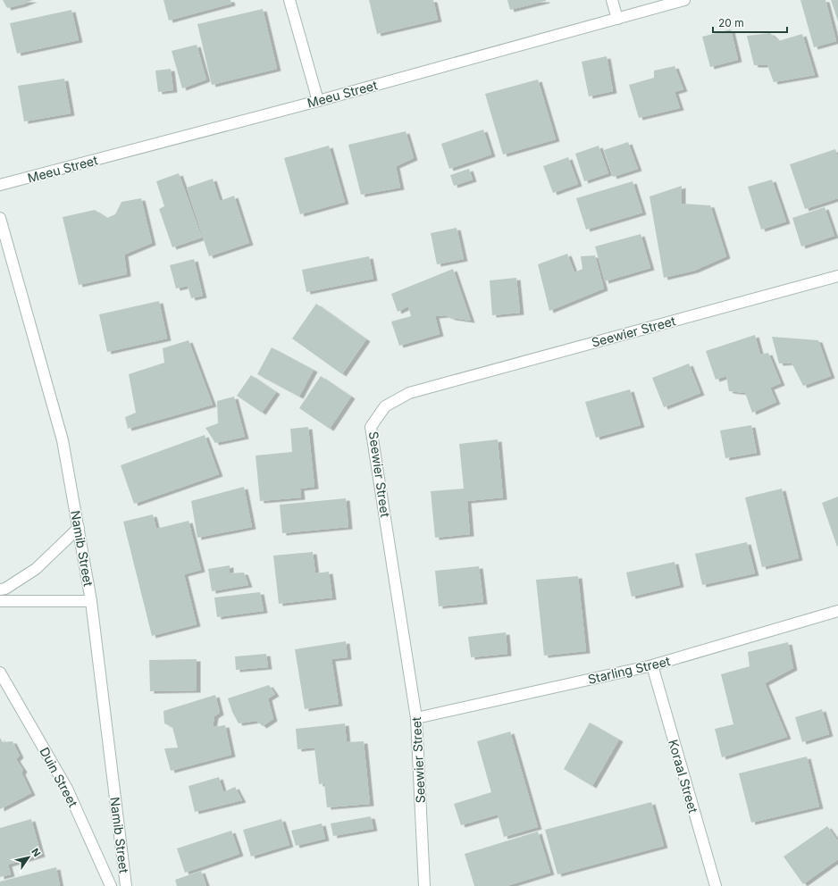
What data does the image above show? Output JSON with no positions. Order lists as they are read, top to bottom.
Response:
{
  "streets": {
    "street": [
      "Meeu Street",
      "Seewier Street",
      "Namib Street",
      "Starling Street",
      "Koraal Street",
      "Duin Street"
    ]
  },
  "crossings": [
    ["Seewier Street", "Starling Street"],
    ["Starling Street", "Koraal Street"]
  ],
  "scale_bar": "20 m",
  "north": "top right"
}
